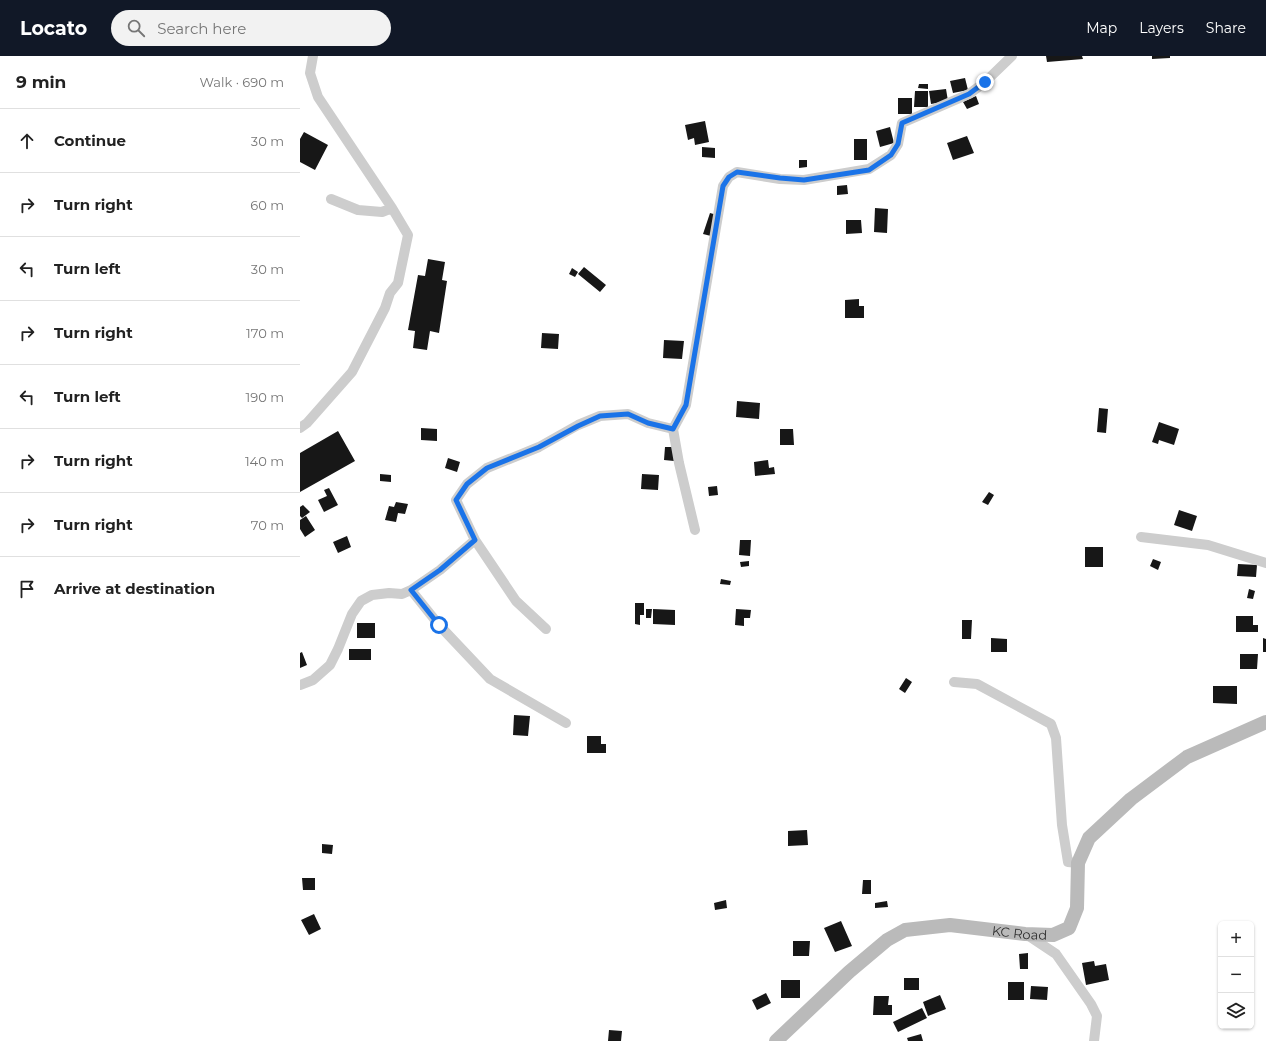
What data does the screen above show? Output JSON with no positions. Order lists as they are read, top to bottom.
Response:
{
  "streets": {
    "main road": ["KC Road"]
  },
  "page": {
    "header": "Locato",
    "search": "Search here",
    "nav": ["Map", "Layers", "Share"],
    "heading": ["9 min", "Walk · 690 m"],
    "list": [
      ["Continue", "30 m"],
      ["Turn right", "60 m"],
      ["Turn left", "30 m"],
      ["Turn right", "170 m"],
      ["Turn left", "190 m"],
      ["Turn right", "140 m"],
      ["Turn right", "70 m"],
      "Arrive at destination"
    ],
    "map_buttons": ["+", "−"]
  }
}
